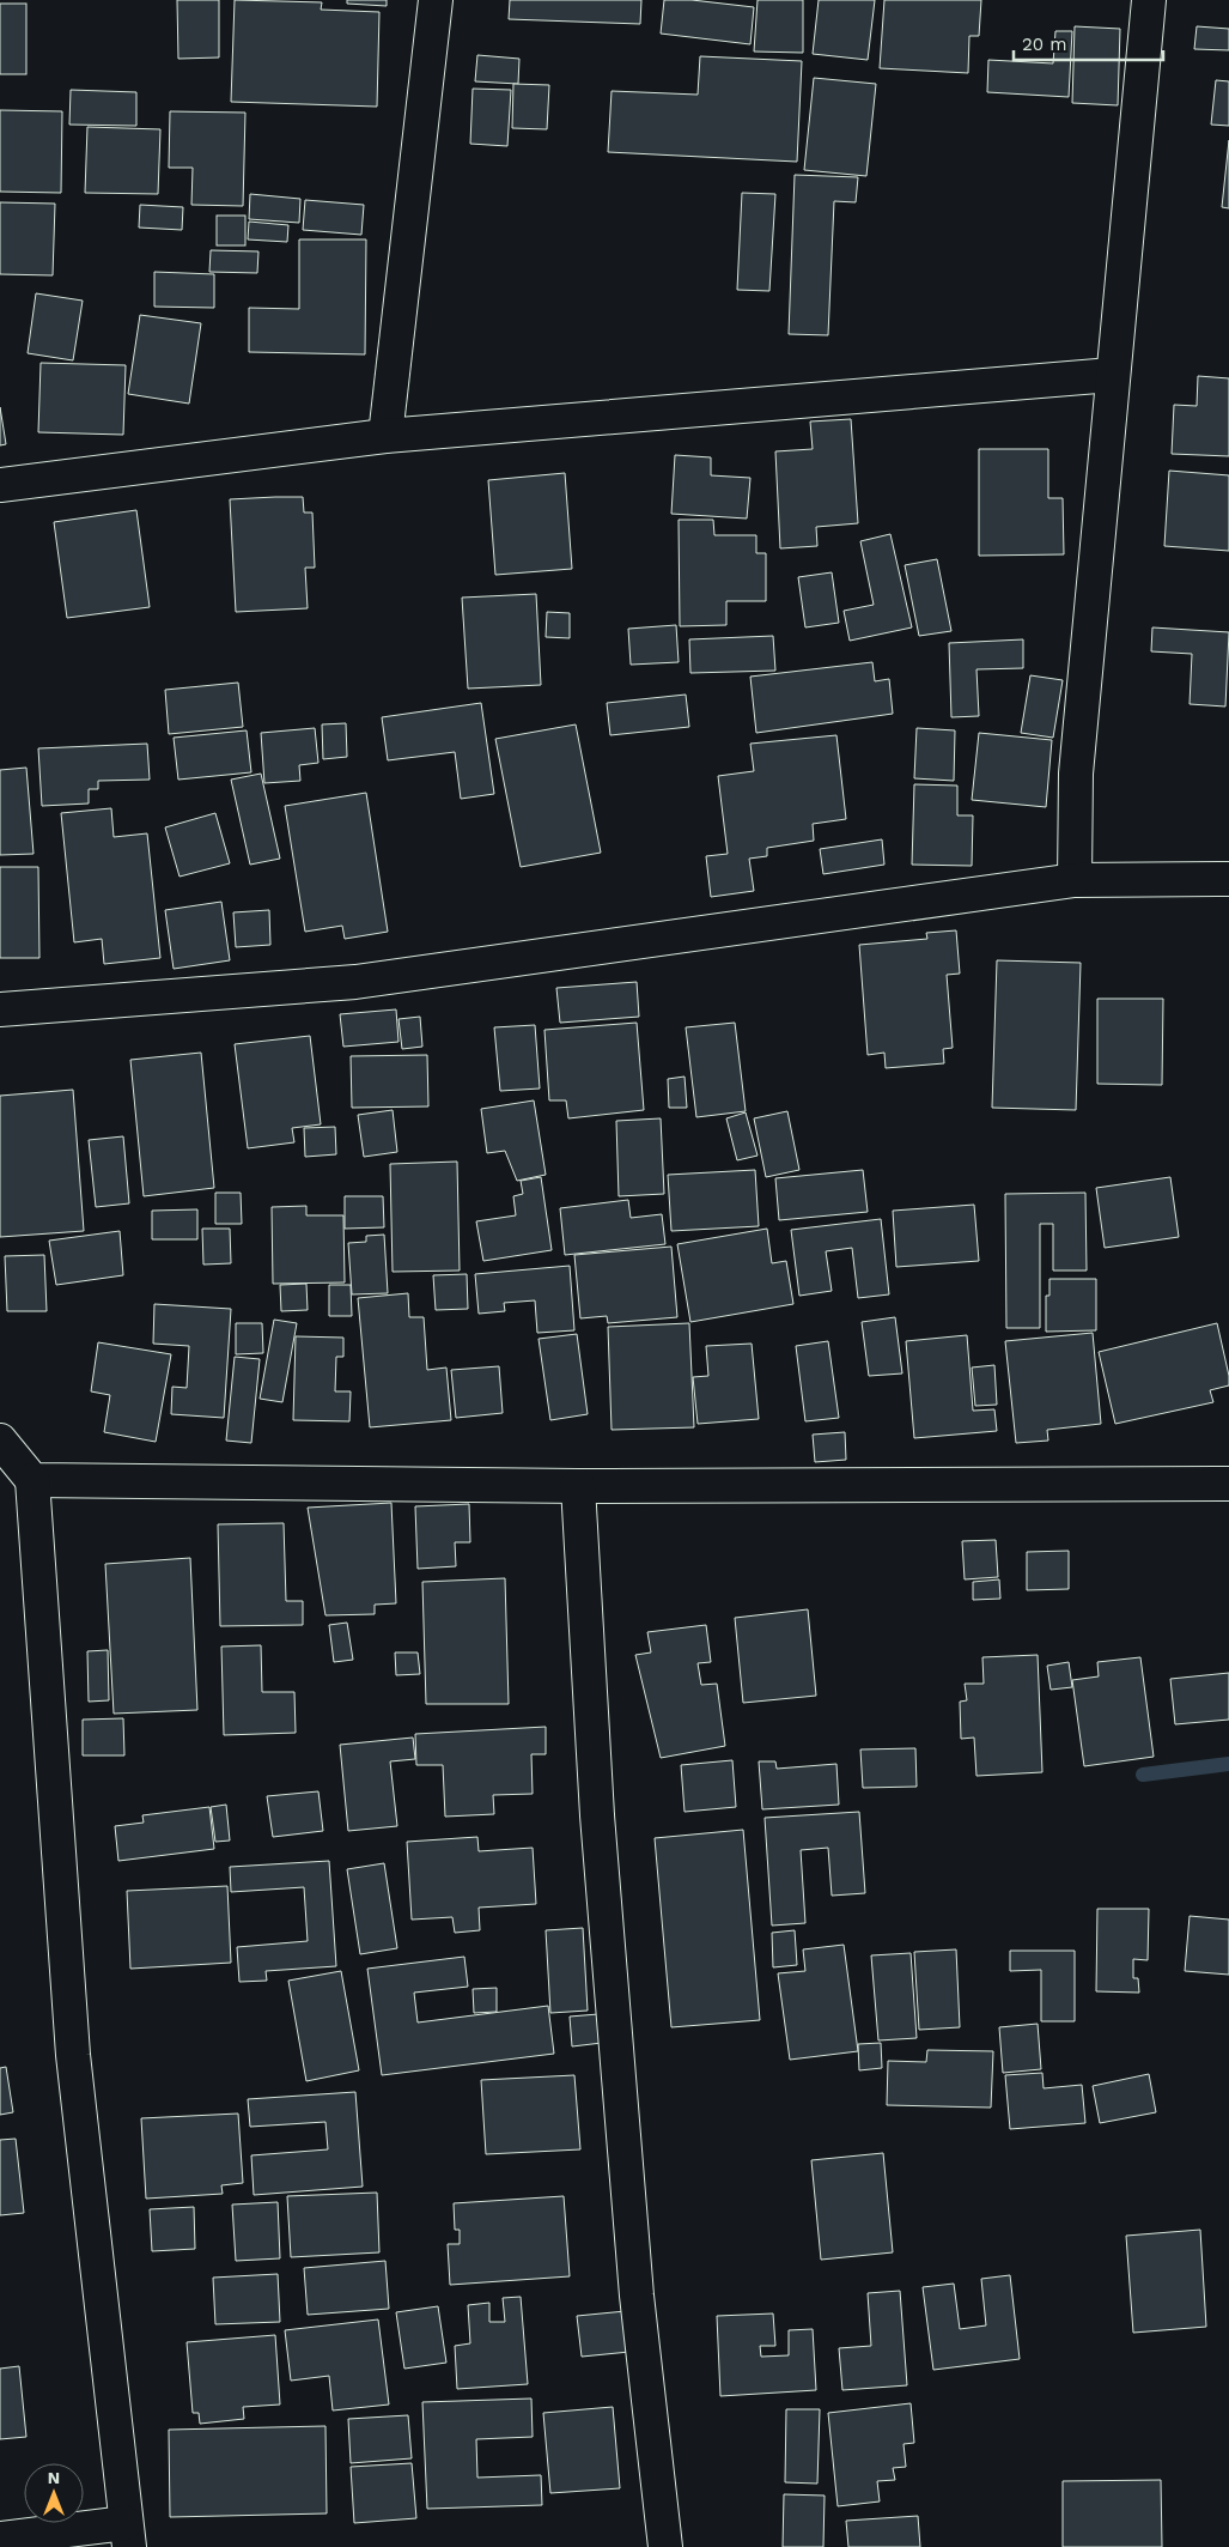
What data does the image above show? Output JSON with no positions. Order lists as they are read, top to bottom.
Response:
{
  "scale_bar": "20 m",
  "north": "top"
}
